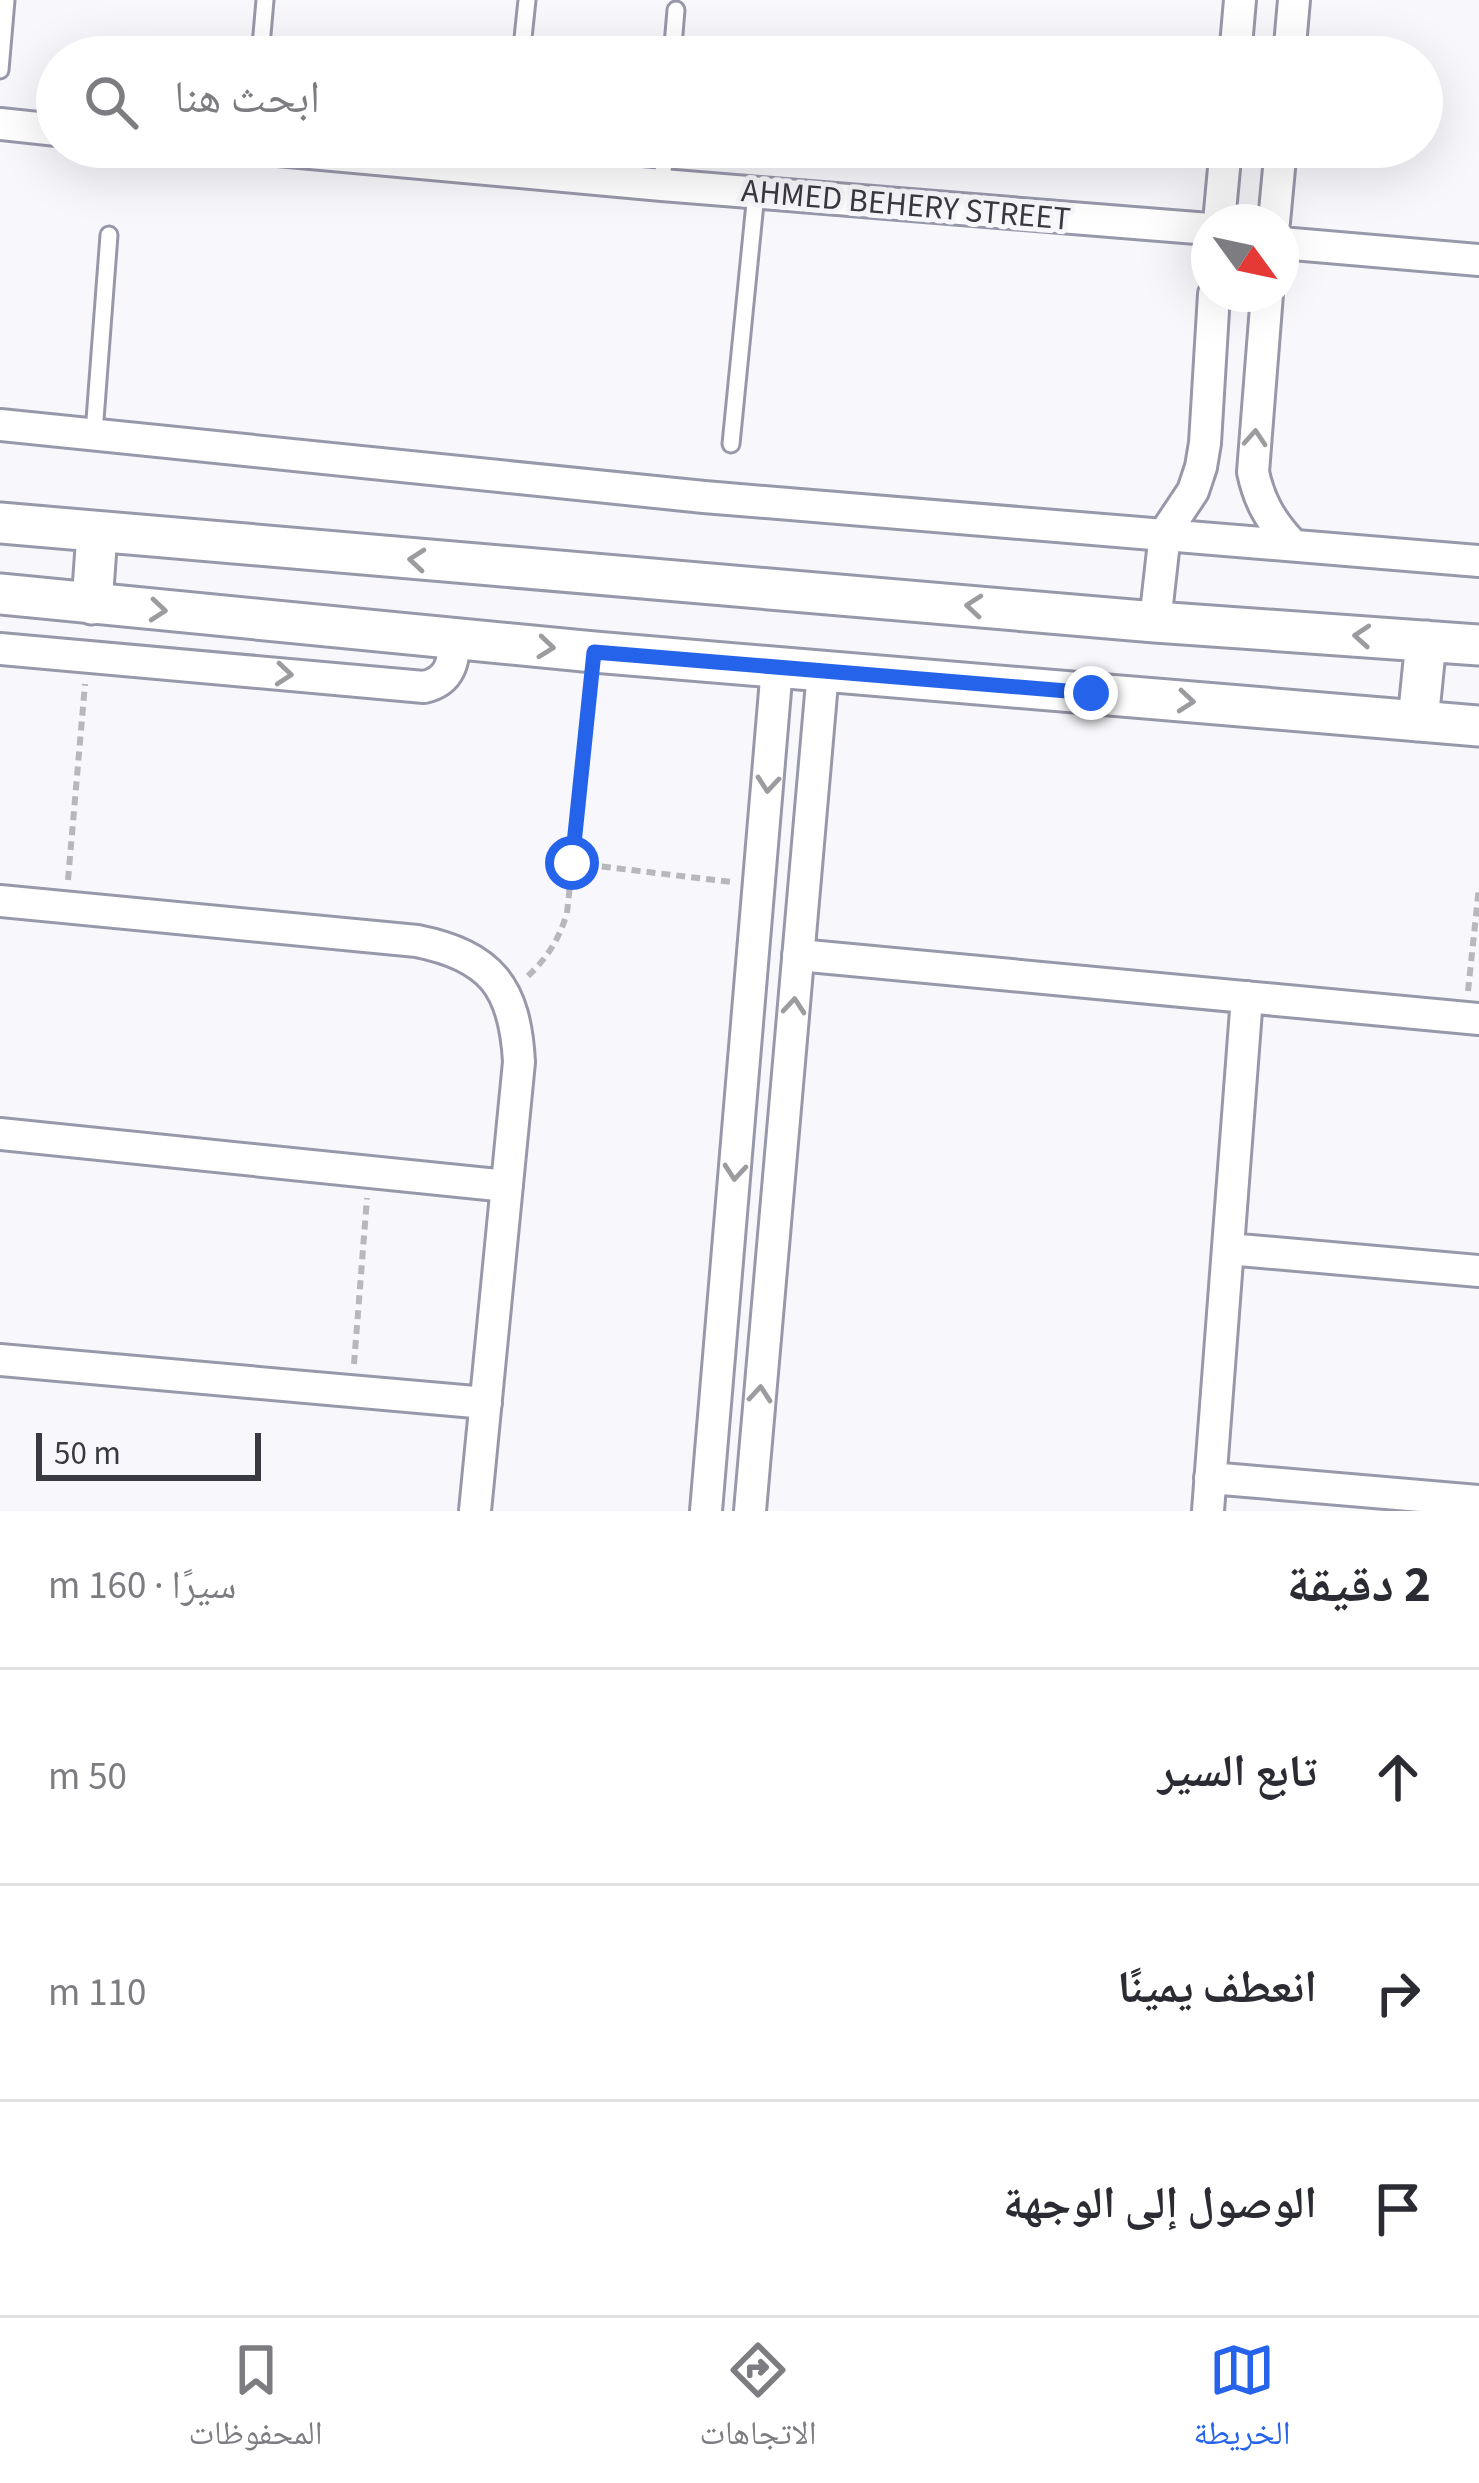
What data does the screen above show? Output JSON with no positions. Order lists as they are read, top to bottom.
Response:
{
  "streets": {
    "street": ["AHMED BEHERY STREET"]
  },
  "scale_bar": "50 m",
  "north": "bottom right",
  "page": {
    "search": "ابحث هنا",
    "scale": "50 m",
    "heading": ["2 دقيقة", "سيرًا · 160 m"],
    "list": [
      ["تابع السير", "50 m"],
      ["انعطف يمينًا", "110 m"],
      "الوصول إلى الوجهة"
    ],
    "nav": ["الخريطة", "الاتجاهات", "المحفوظات"]
  }
}
